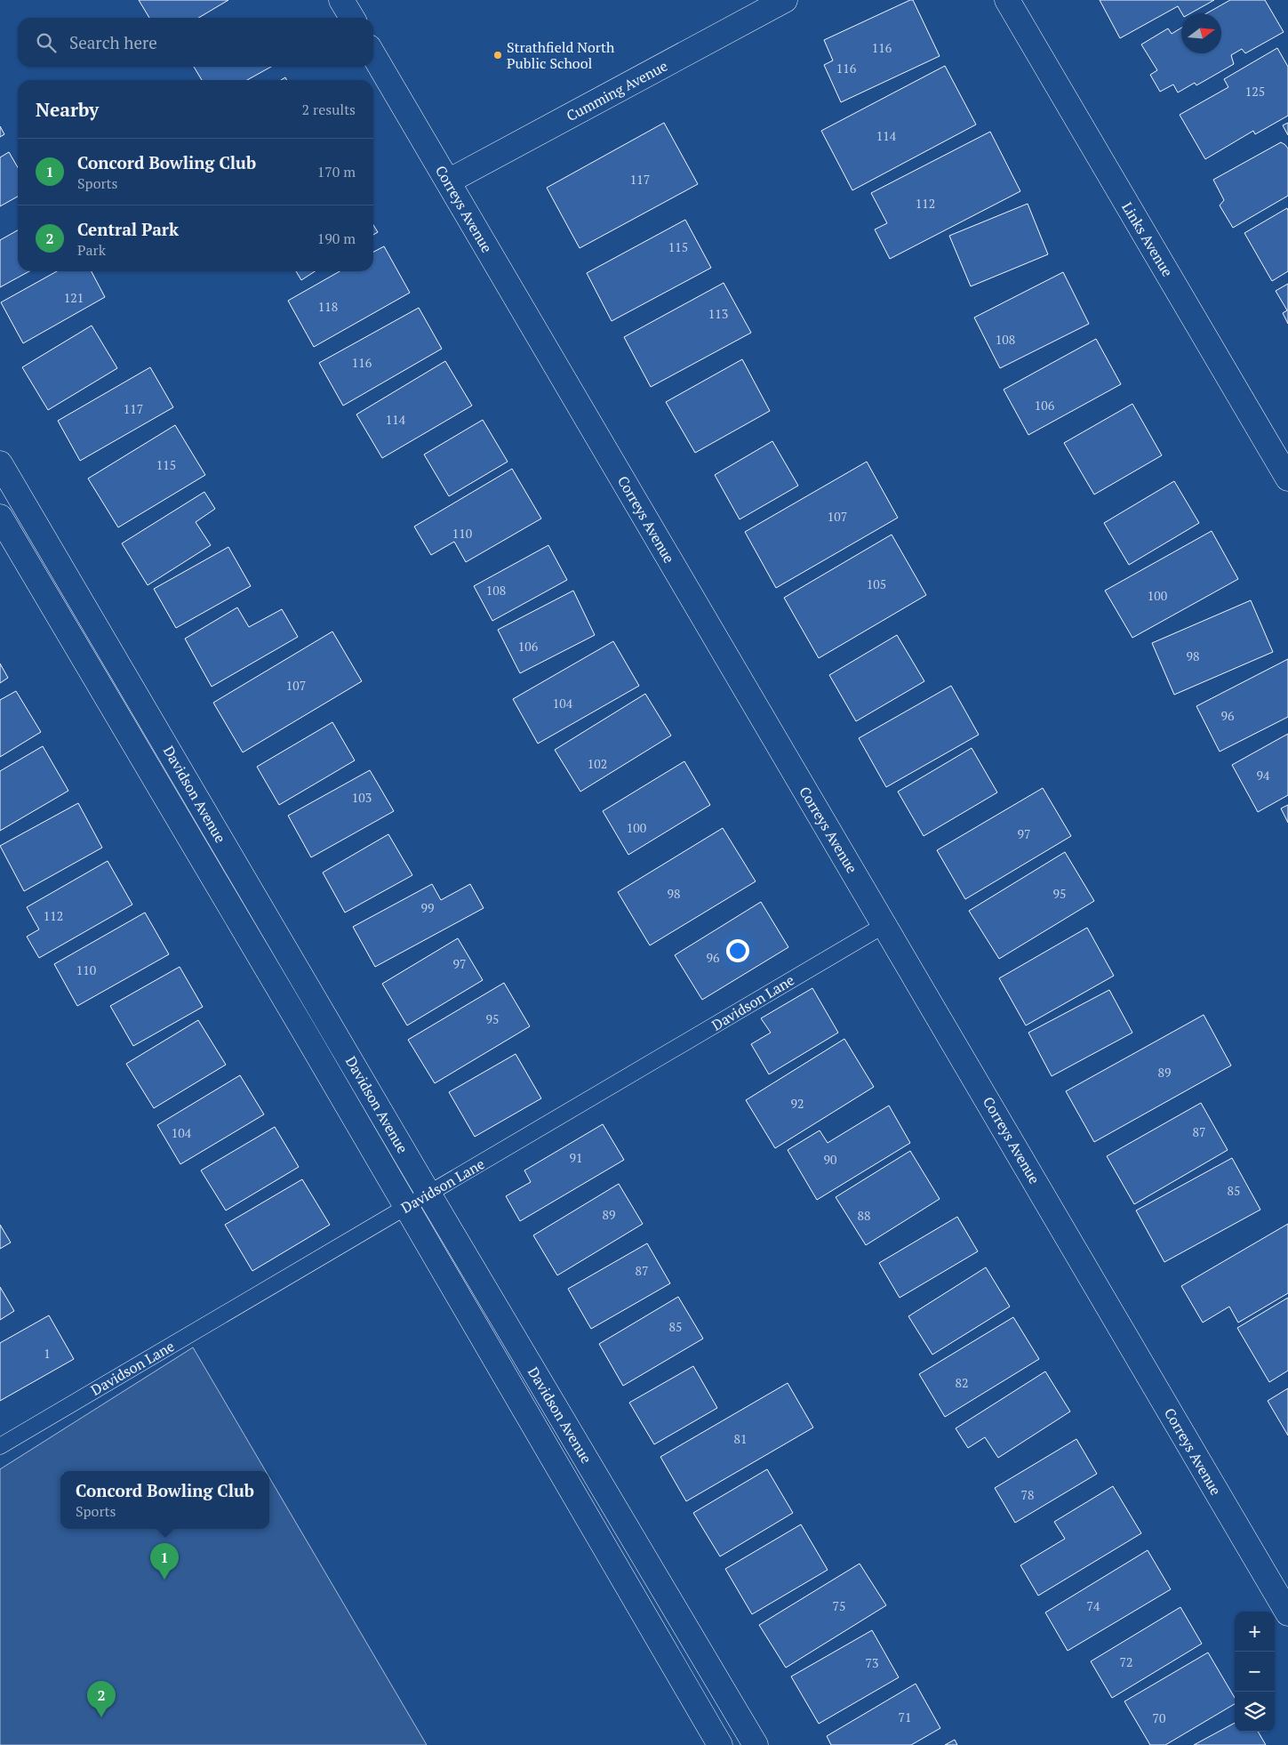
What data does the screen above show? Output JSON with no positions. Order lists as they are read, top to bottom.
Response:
{
  "streets": {
    "street": [
      "Cumming Avenue",
      "Correys Avenue",
      "Links Avenue",
      "Davidson Avenue"
    ],
    "lane": ["Davidson Lane"]
  },
  "crossings": [
    ["Cumming Avenue", "Correys Avenue"],
    ["Correys Avenue", "Davidson Lane"],
    ["Davidson Avenue", "Davidson Lane"]
  ],
  "places": ["Strathfield North Public School"],
  "house_numbers": [
    "116",
    "116",
    "125",
    "114",
    "117",
    "112",
    "115",
    "121",
    "118",
    "113",
    "108",
    "116",
    "106",
    "117",
    "114",
    "115",
    "107",
    "110",
    "105",
    "108",
    "100",
    "106",
    "98",
    "107",
    "104",
    "96",
    "102",
    "94",
    "103",
    "100",
    "97",
    "98",
    "95",
    "99",
    "112",
    "96",
    "97",
    "110",
    "95",
    "89",
    "92",
    "87",
    "104",
    "91",
    "90",
    "85",
    "89",
    "88",
    "87",
    "85",
    "1",
    "82",
    "81",
    "78",
    "75",
    "74",
    "72",
    "73",
    "71",
    "70"
  ],
  "north": "right",
  "page": {
    "search": "Search here",
    "heading": ["Nearby", "2 results"],
    "list": [
      {
        "mark": "1",
        "name": "Concord Bowling Club",
        "note": "Sports",
        "value": "170 m"
      },
      {
        "mark": "2",
        "name": "Central Park",
        "note": "Park",
        "value": "190 m"
      }
    ],
    "popup": ["Concord Bowling Club", "Sports"],
    "pins": ["1", "2"],
    "map_buttons": ["+", "−"]
  }
}
